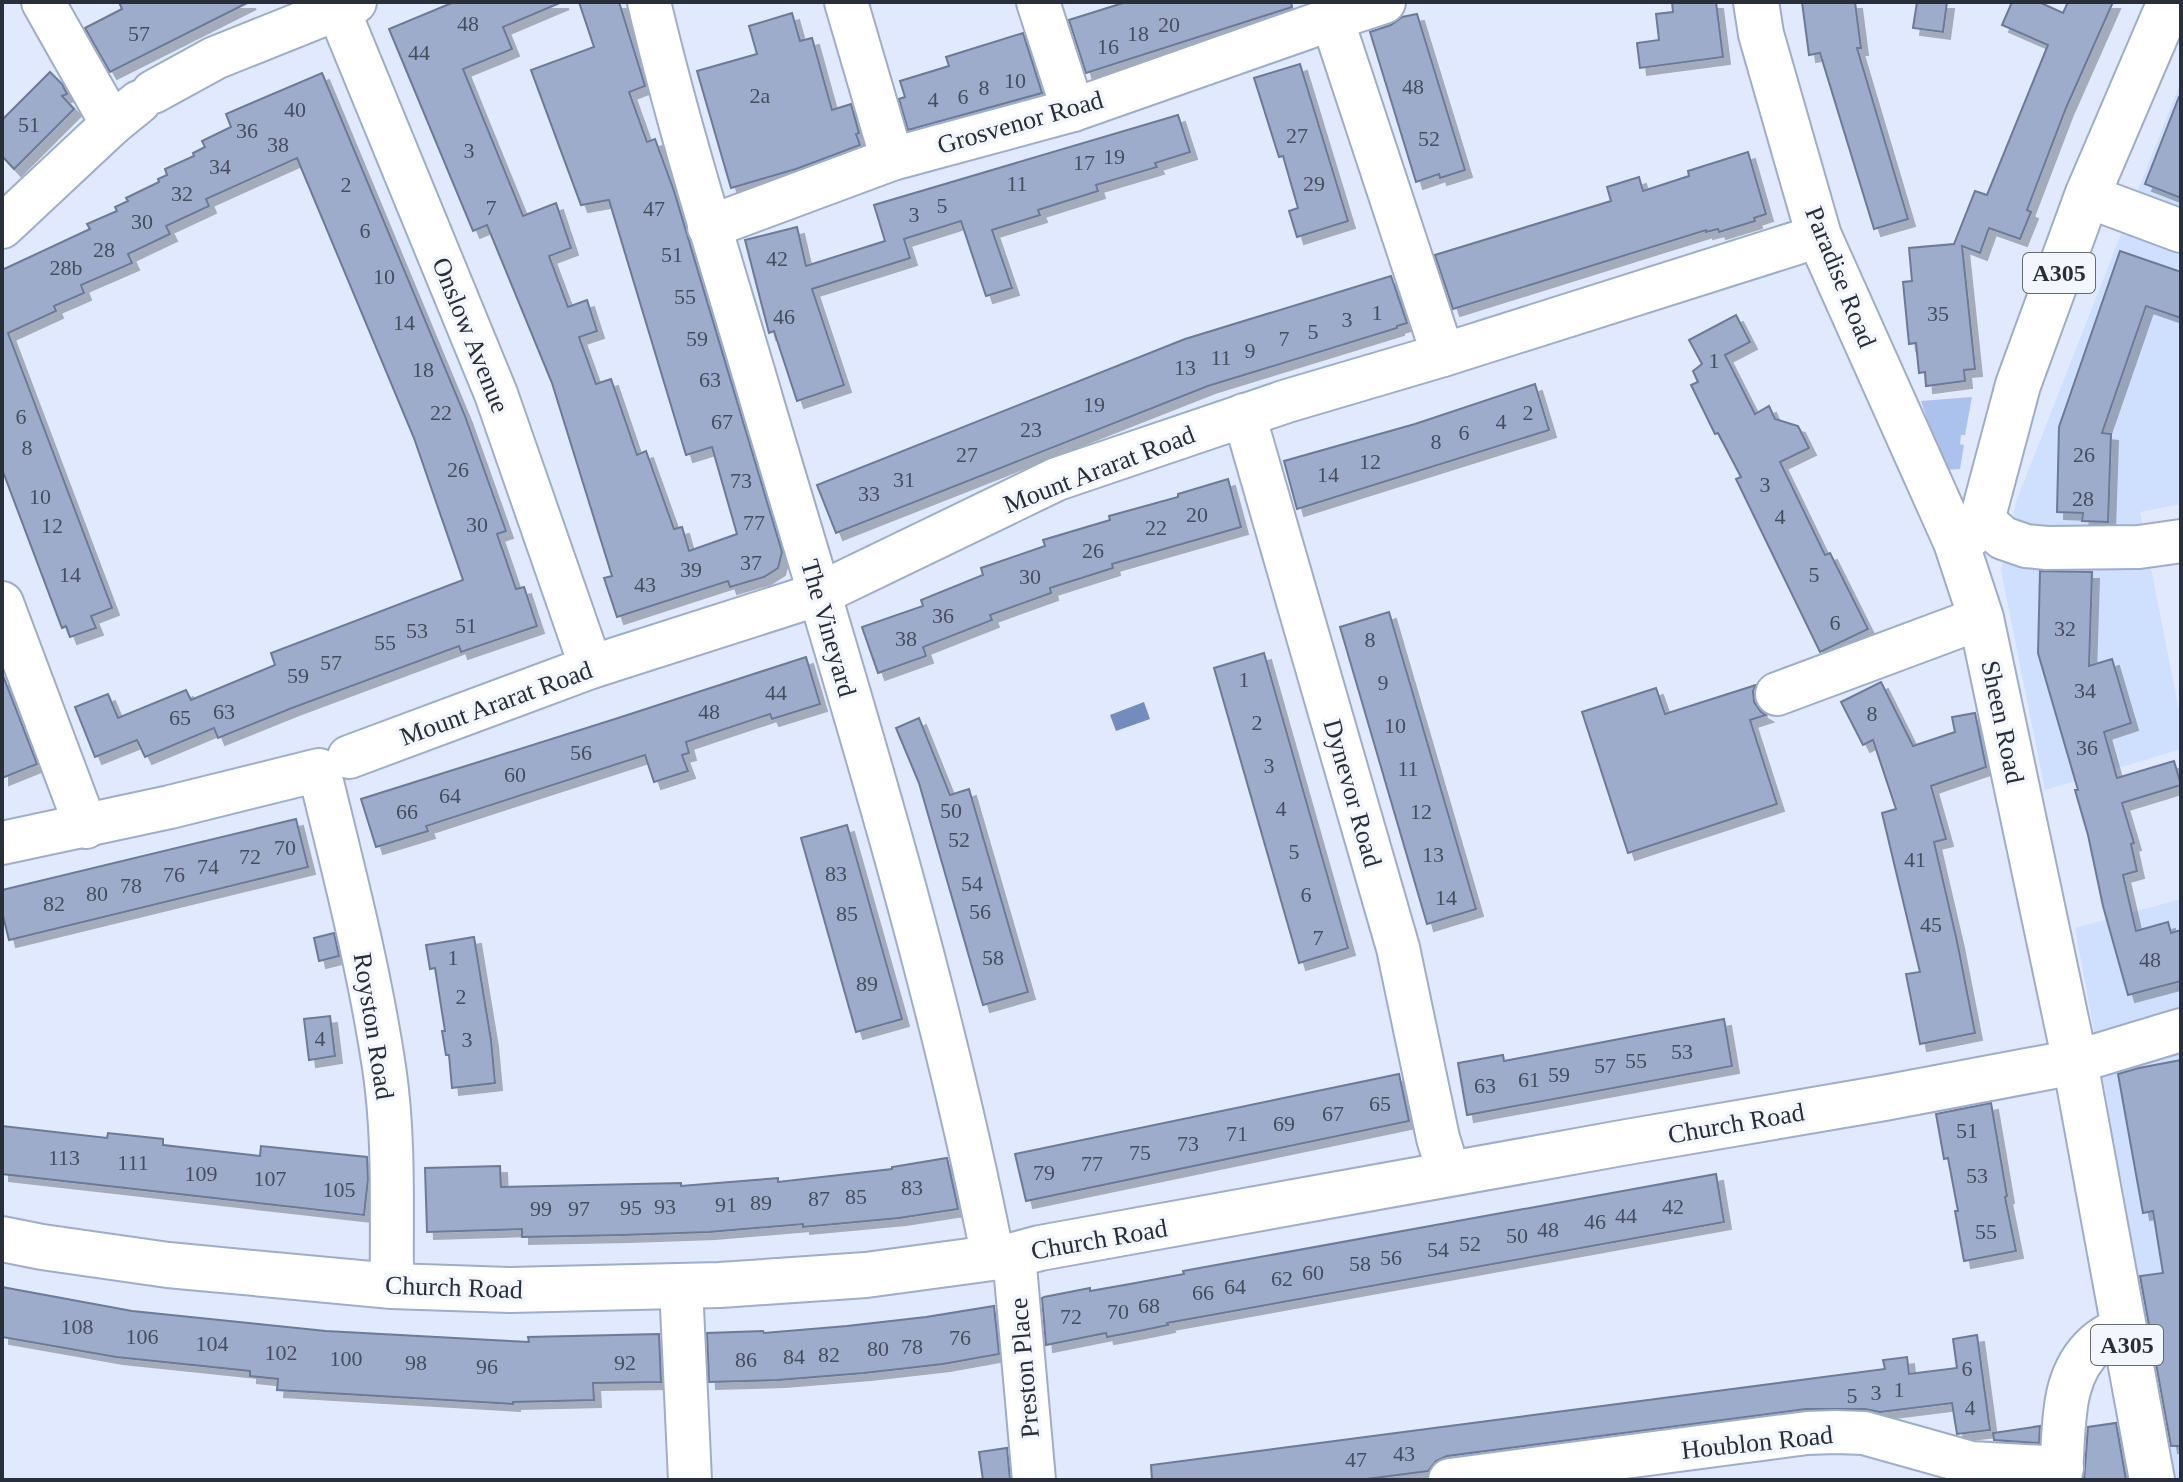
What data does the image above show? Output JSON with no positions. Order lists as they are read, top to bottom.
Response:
{
  "streets": {
    "main road": [
      "A305",
      "Paradise Road",
      "Sheen Road",
      "Church Road"
    ],
    "street": [
      "Grosvenor Road",
      "Onslow Avenue",
      "Mount Ararat Road",
      "The Vineyard",
      "Dynevor Road",
      "Royston Road",
      "Preston Place",
      "Houblon Road"
    ]
  },
  "crossings": [
    ["Grosvenor Road", "The Vineyard"],
    ["A305", "Paradise Road"],
    ["A305", "Sheen Road"],
    ["Paradise Road", "Mount Ararat Road"],
    ["Paradise Road", "Sheen Road"],
    ["Onslow Avenue", "Mount Ararat Road"],
    ["Mount Ararat Road", "The Vineyard"],
    ["Mount Ararat Road", "Dynevor Road"],
    ["Mount Ararat Road", "Royston Road"],
    ["The Vineyard", "Church Road"],
    ["The Vineyard", "Preston Place"],
    ["Sheen Road", "Church Road"],
    ["Dynevor Road", "Church Road"],
    ["Royston Road", "Church Road"],
    ["Church Road", "Preston Place"]
  ],
  "house_numbers": [
    "48",
    "20",
    "57",
    "18",
    "16",
    "44",
    "10",
    "48",
    "8",
    "2a",
    "6",
    "4",
    "40",
    "51",
    "36",
    "27",
    "52",
    "38",
    "3",
    "19",
    "17",
    "34",
    "11",
    "29",
    "2",
    "32",
    "5",
    "7",
    "47",
    "3",
    "30",
    "6",
    "28",
    "51",
    "42",
    "28b",
    "10",
    "55",
    "1",
    "35",
    "46",
    "3",
    "14",
    "5",
    "59",
    "7",
    "9",
    "11",
    "1",
    "13",
    "18",
    "63",
    "19",
    "22",
    "2",
    "6",
    "67",
    "4",
    "23",
    "6",
    "8",
    "8",
    "27",
    "26",
    "12",
    "26",
    "14",
    "31",
    "73",
    "3",
    "33",
    "10",
    "28",
    "20",
    "4",
    "77",
    "30",
    "12",
    "22",
    "26",
    "37",
    "39",
    "14",
    "5",
    "30",
    "43",
    "36",
    "6",
    "51",
    "32",
    "53",
    "38",
    "8",
    "55",
    "57",
    "59",
    "1",
    "9",
    "34",
    "44",
    "63",
    "48",
    "8",
    "65",
    "2",
    "10",
    "36",
    "56",
    "3",
    "11",
    "60",
    "64",
    "4",
    "50",
    "66",
    "12",
    "52",
    "70",
    "5",
    "13",
    "72",
    "41",
    "74",
    "83",
    "76",
    "54",
    "78",
    "80",
    "6",
    "14",
    "82",
    "56",
    "85",
    "45",
    "7",
    "1",
    "58",
    "48",
    "89",
    "2",
    "4",
    "3",
    "53",
    "55",
    "57",
    "59",
    "61",
    "63",
    "65",
    "67",
    "69",
    "51",
    "71",
    "73",
    "75",
    "113",
    "111",
    "77",
    "79",
    "109",
    "53",
    "107",
    "83",
    "105",
    "85",
    "87",
    "89",
    "91",
    "93",
    "42",
    "95",
    "99",
    "97",
    "44",
    "46",
    "48",
    "55",
    "50",
    "52",
    "54",
    "56",
    "58",
    "60",
    "62",
    "64",
    "66",
    "68",
    "70",
    "72",
    "108",
    "106",
    "76",
    "104",
    "78",
    "80",
    "102",
    "82",
    "84",
    "100",
    "86",
    "98",
    "92",
    "96",
    "6",
    "1",
    "3",
    "5",
    "4",
    "43",
    "47"
  ]
}
